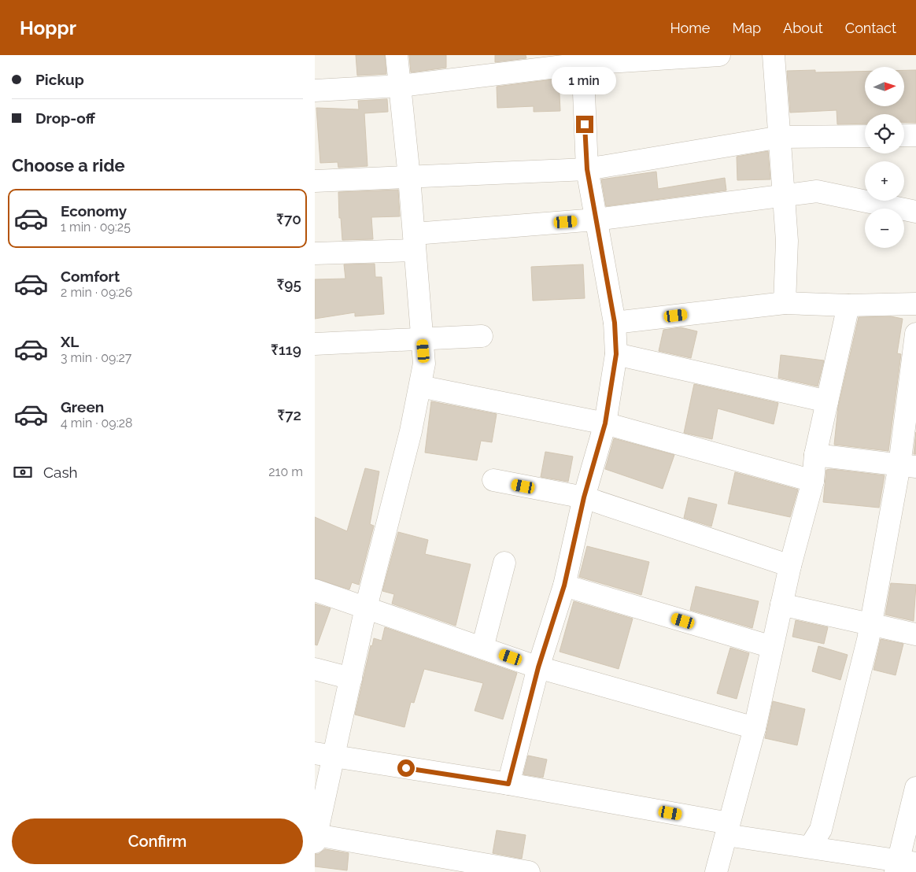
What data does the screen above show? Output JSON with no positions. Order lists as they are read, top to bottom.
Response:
{
  "north": "right",
  "page": {
    "header": "Hoppr",
    "nav": [
      "Home",
      "Map",
      "About",
      "Contact"
    ],
    "banner": ["Pickup", "Drop-off"],
    "map_buttons": ["+", "−"],
    "bubble": "1 min",
    "heading": "Choose a ride",
    "list": [
      {
        "name": "Economy",
        "note": "1 min · 09:25",
        "value": "₹70"
      },
      {
        "name": "Comfort",
        "note": "2 min · 09:26",
        "value": "₹95"
      },
      {
        "name": "XL",
        "note": "3 min · 09:27",
        "value": "₹119"
      },
      {
        "name": "Green",
        "note": "4 min · 09:28",
        "value": "₹72"
      }
    ],
    "pay": ["Cash", "210 m"],
    "buttons": "Confirm"
  }
}
